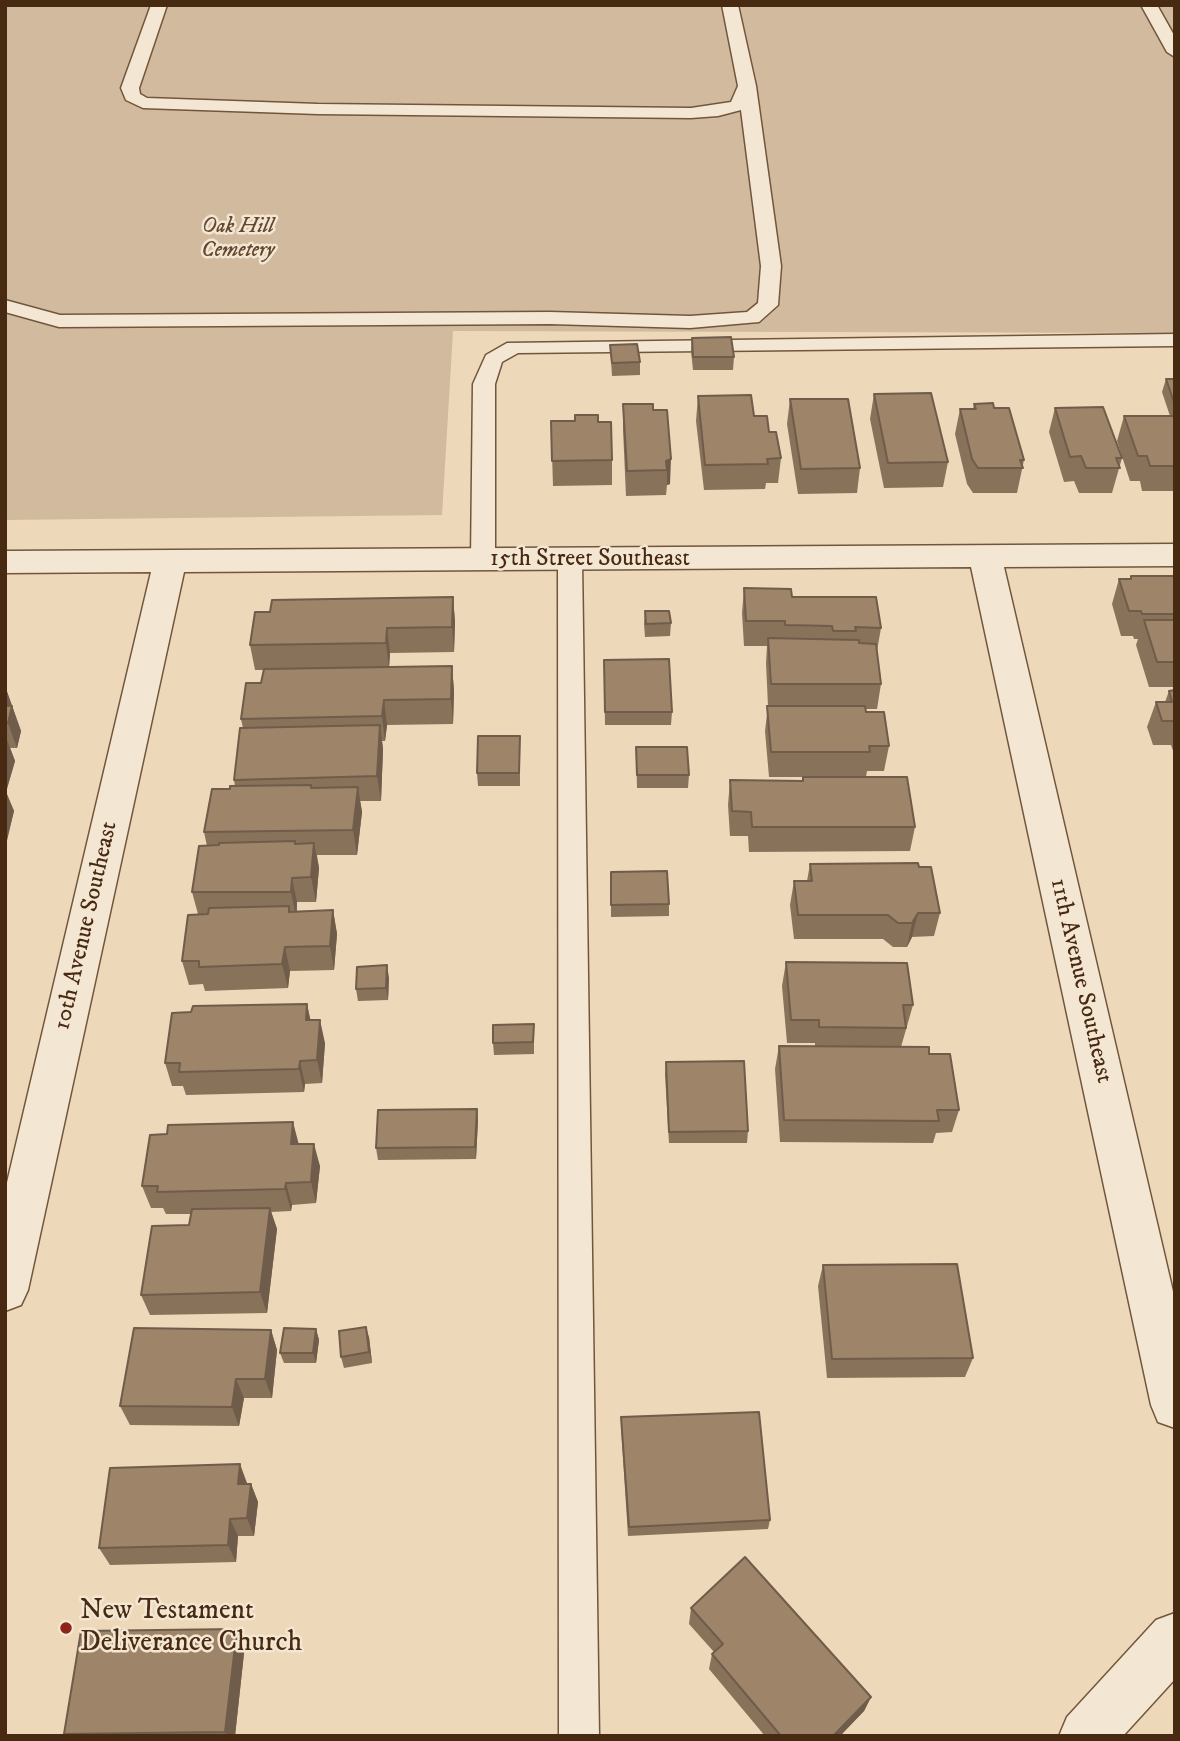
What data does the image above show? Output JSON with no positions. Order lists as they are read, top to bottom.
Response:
{
  "streets": {
    "street": ["15th Street Southeast", "10th Avenue Southeast", "11th Avenue Southeast"]
  },
  "crossings": [
    ["15th Street Southeast", "10th Avenue Southeast"],
    ["15th Street Southeast", "11th Avenue Southeast"]
  ],
  "parks": ["Oak Hill Cemetery"],
  "places": ["New Testament Deliverance Church"]
}
